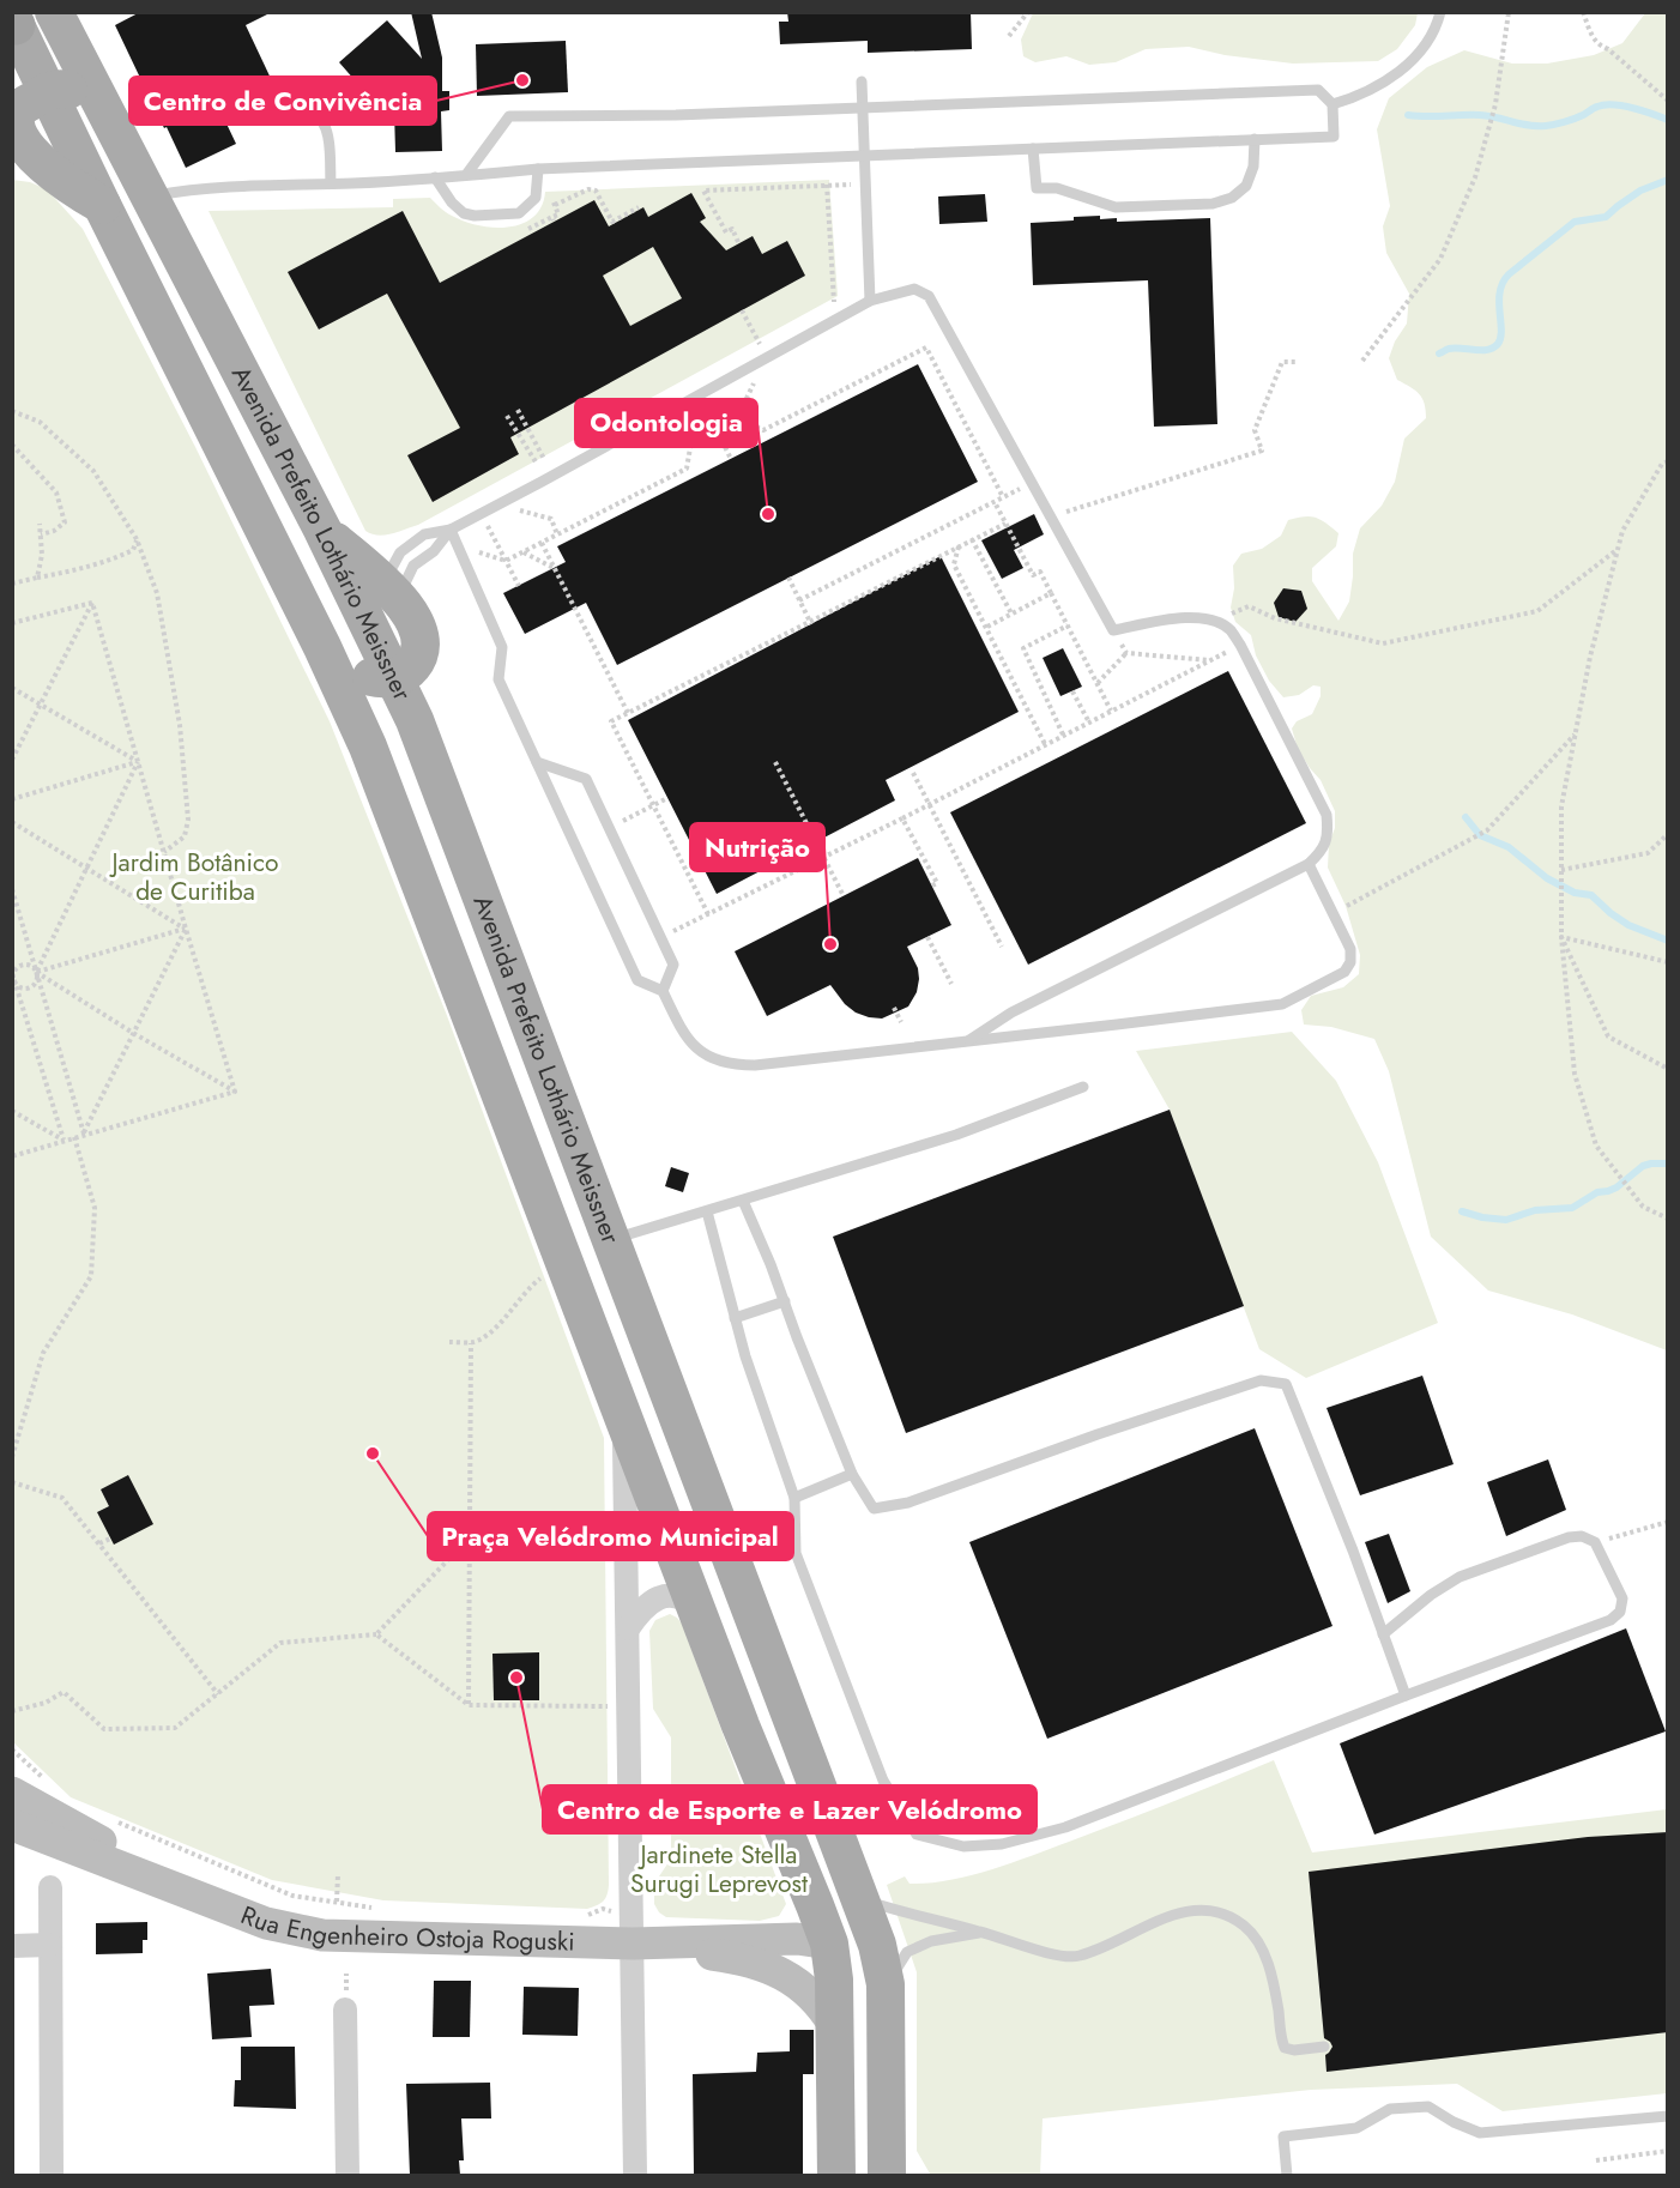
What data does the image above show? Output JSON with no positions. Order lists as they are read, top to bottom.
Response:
{
  "streets": {
    "main road": ["Avenida Prefeito Lothário Meissner", "Rua Engenheiro Ostoja Roguski"]
  },
  "crossings": [
    ["Avenida Prefeito Lothário Meissner", "Rua Engenheiro Ostoja Roguski"]
  ],
  "parks": ["Jardim Botânico de Curitiba", "Jardinete Stella Surugi Leprevost"],
  "places": [
    "Centro de Convivência",
    "Odontologia",
    "Nutrição",
    "Praça Velódromo Municipal",
    "Centro de Esporte e Lazer Velódromo"
  ]
}
